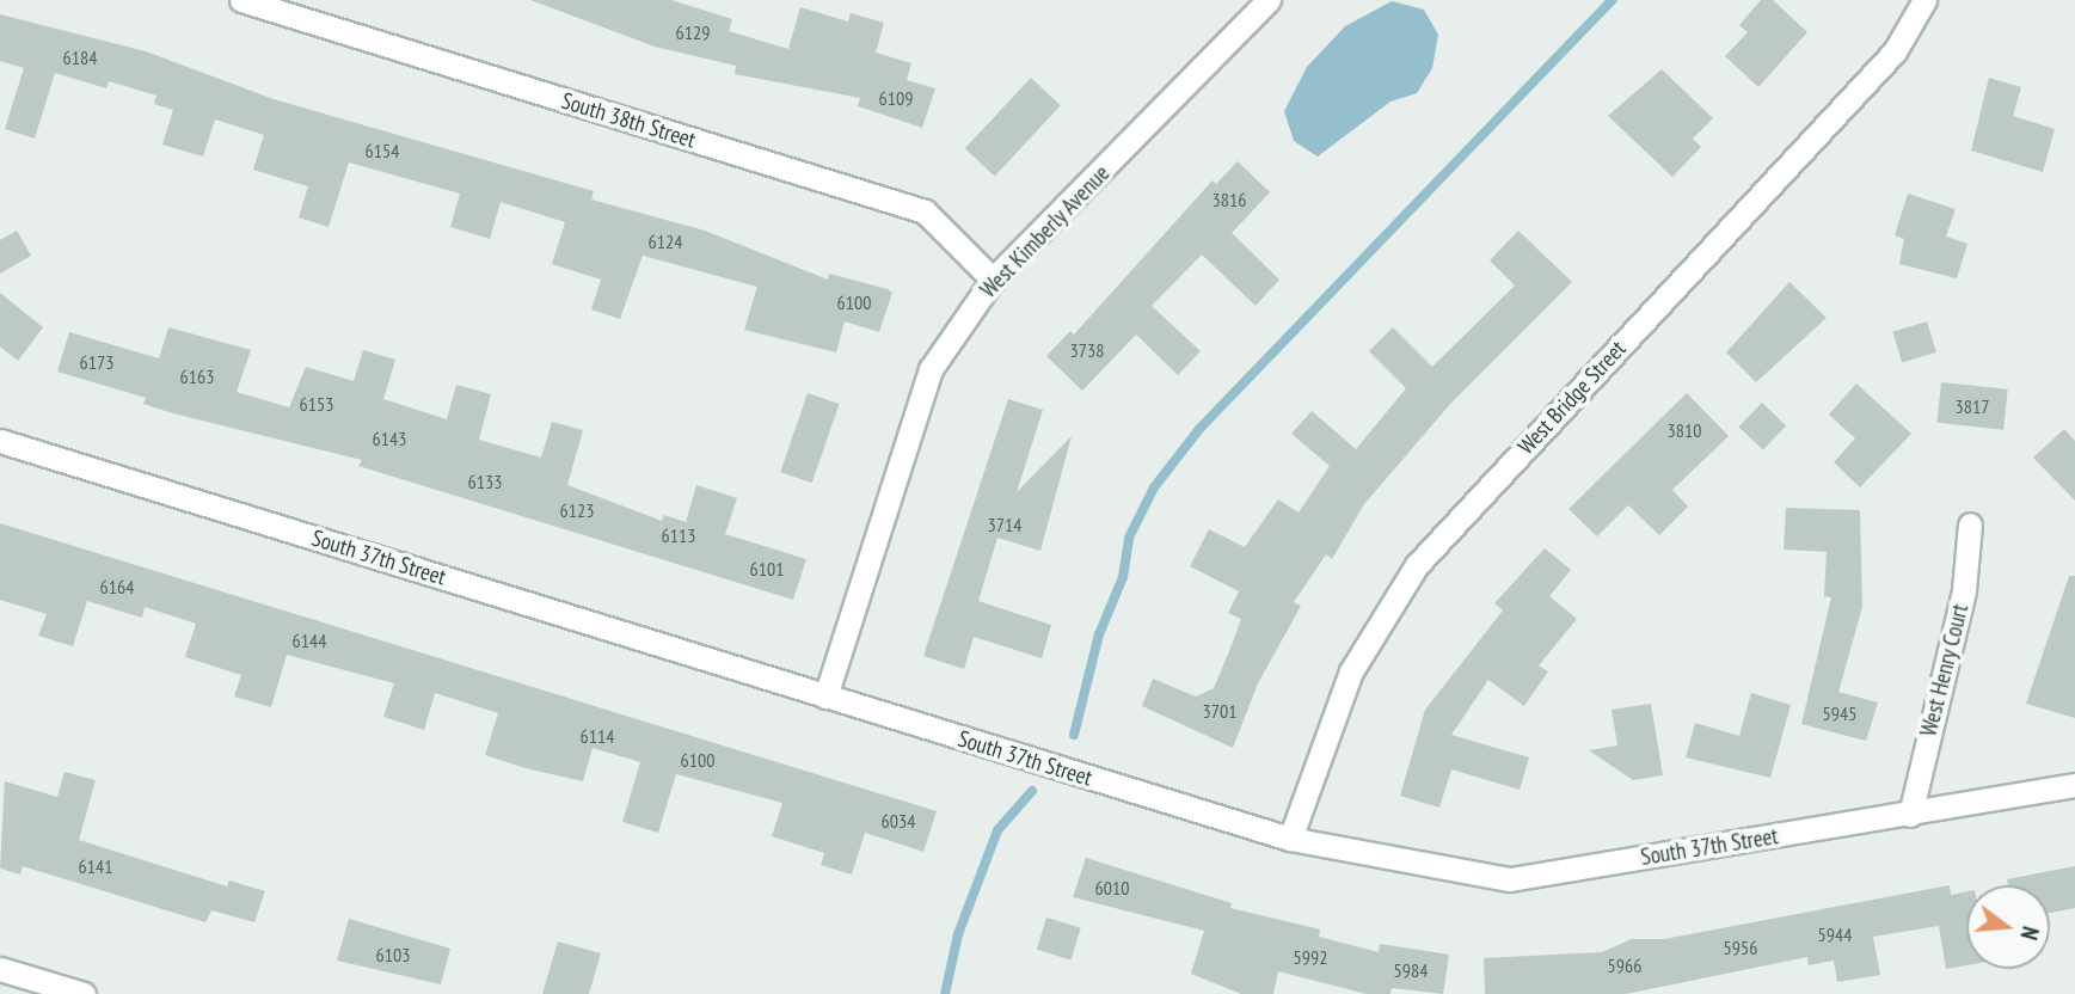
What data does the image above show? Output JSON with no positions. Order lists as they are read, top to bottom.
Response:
{
  "streets": {
    "street": [
      "South 38th Street",
      "West Kimberly Avenue",
      "West Bridge Street",
      "South 37th Street",
      "West Henry Court"
    ]
  },
  "crossings": [
    ["South 38th Street", "West Kimberly Avenue"],
    ["West Kimberly Avenue", "South 37th Street"],
    ["West Bridge Street", "South 37th Street"],
    ["South 37th Street", "West Henry Court"]
  ],
  "house_numbers": [
    "6129",
    "6184",
    "6109",
    "6154",
    "3816",
    "6124",
    "6100",
    "3738",
    "6173",
    "6163",
    "6153",
    "3817",
    "3810",
    "6143",
    "6133",
    "6123",
    "3714",
    "6113",
    "6101",
    "6164",
    "6144",
    "3701",
    "5945",
    "6114",
    "6100",
    "6034",
    "6141",
    "6010",
    "5944",
    "5956",
    "6103",
    "5992",
    "5966",
    "5984"
  ],
  "north": "right"
}
